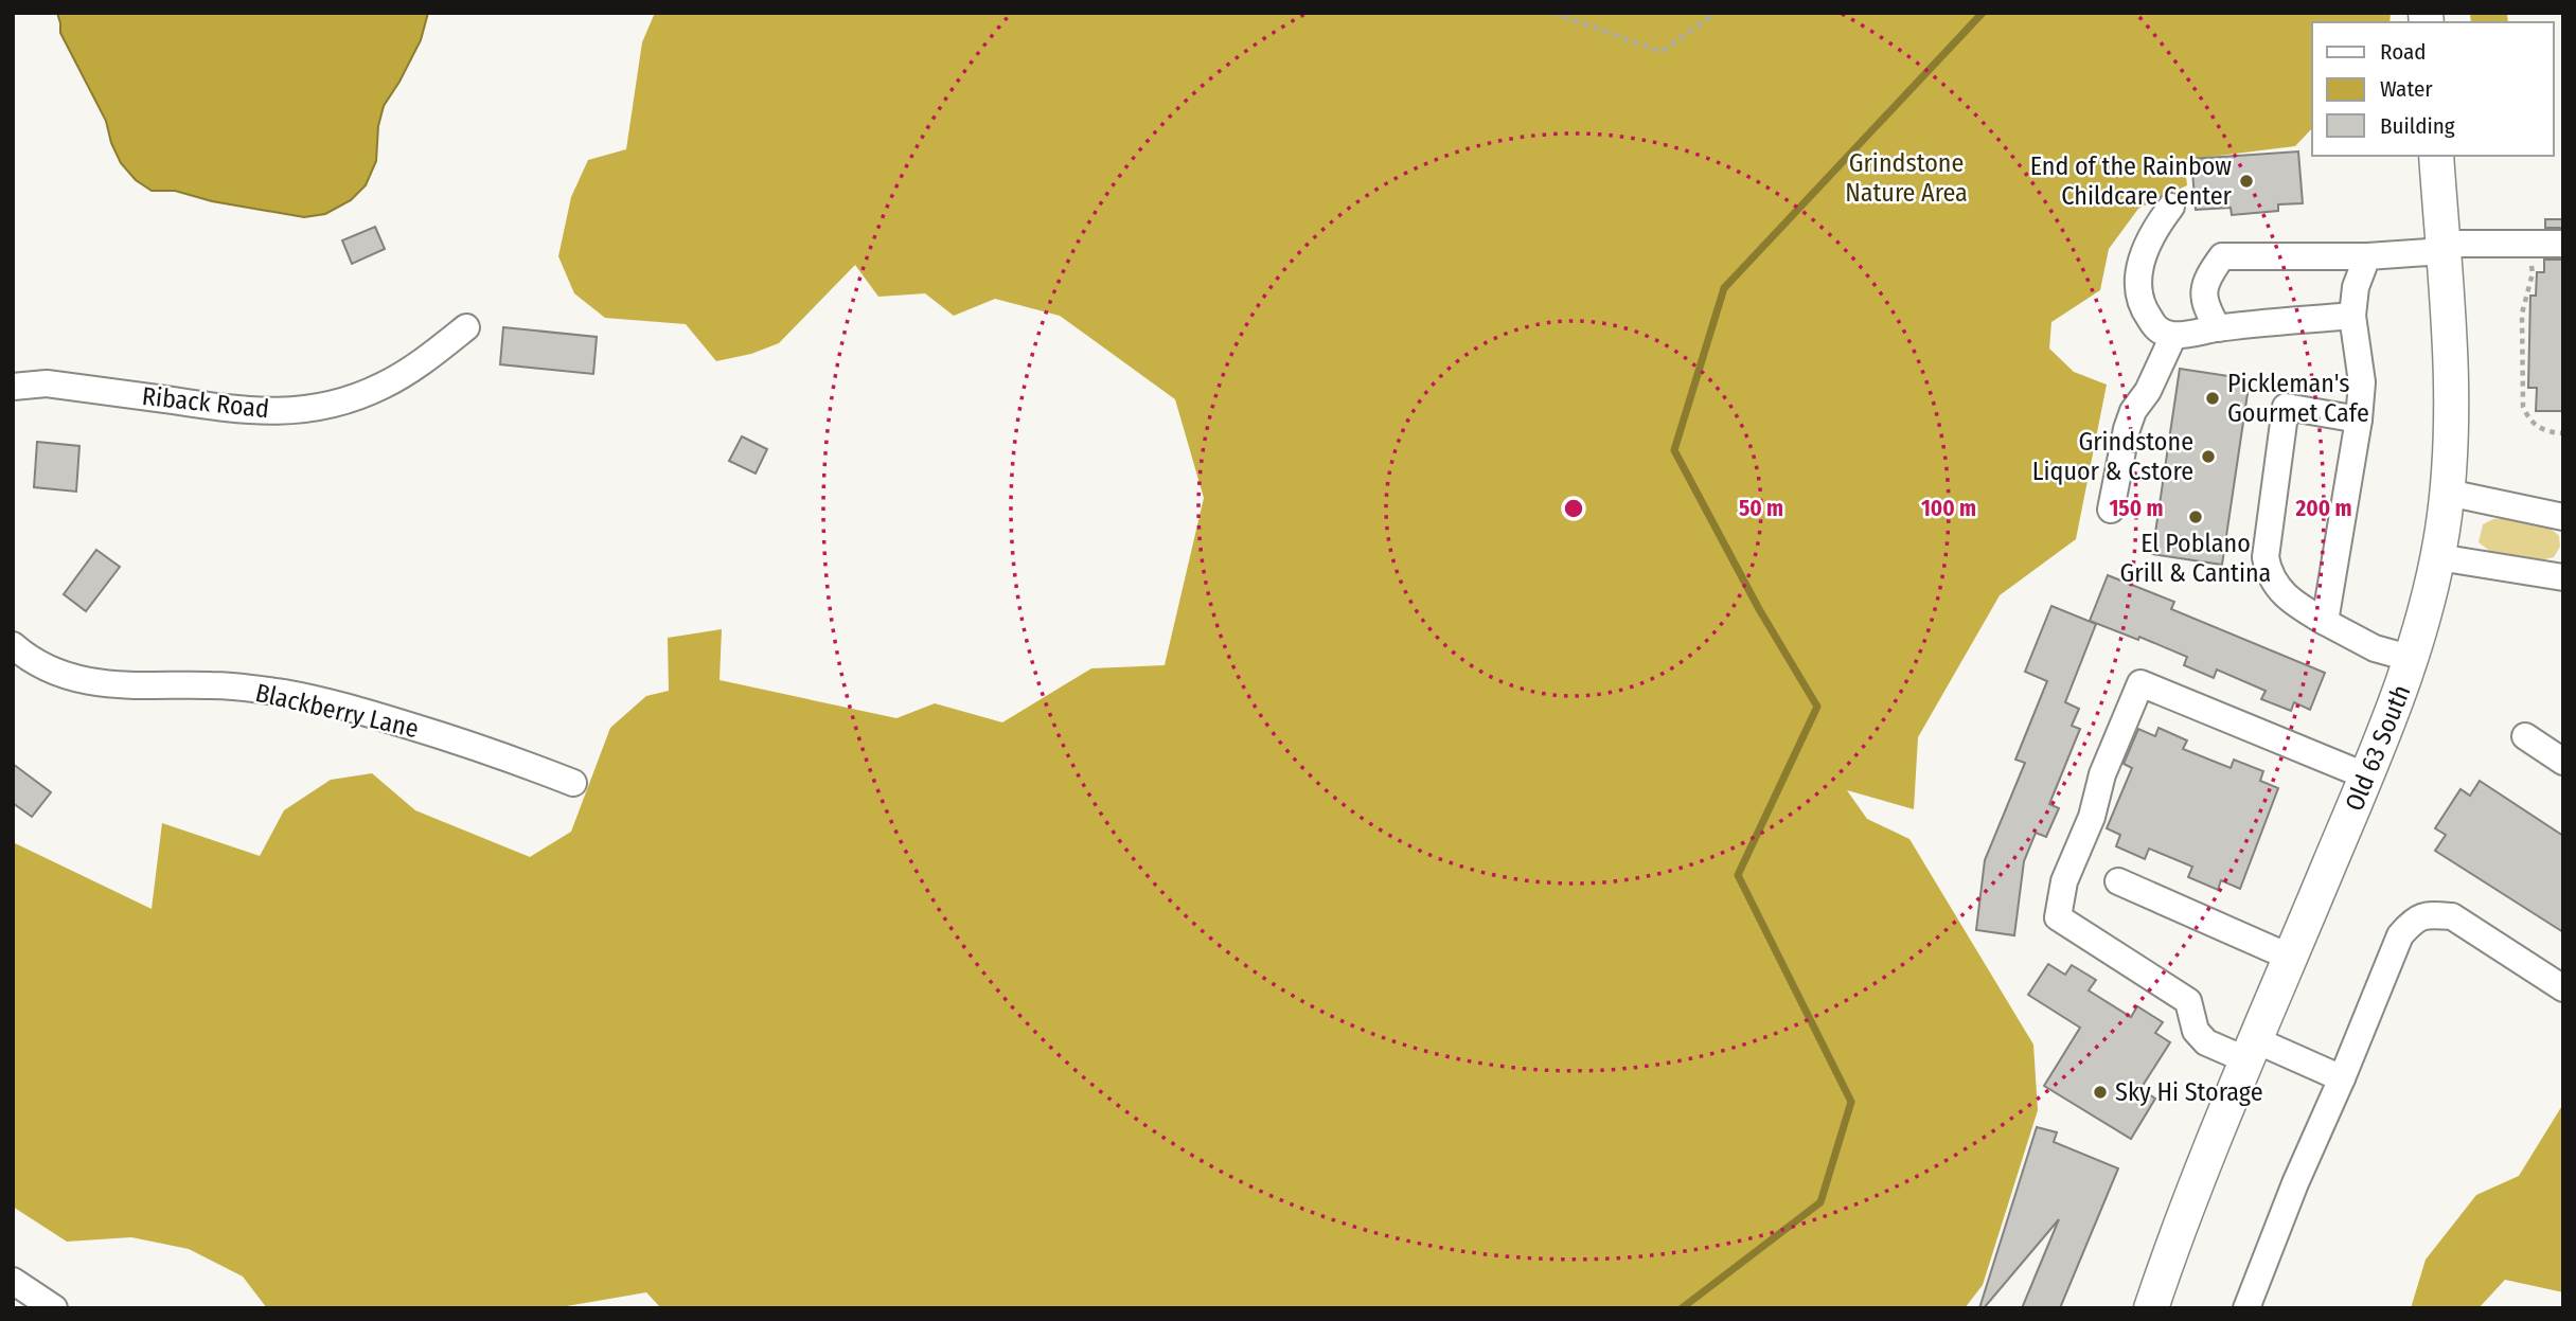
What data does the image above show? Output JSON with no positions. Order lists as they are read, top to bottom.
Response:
{
  "streets": {
    "main road": ["Old 63 South"],
    "street": ["Riback Road", "Blackberry Lane"]
  },
  "parks": ["Grindstone Nature Area"],
  "places": [
    "End of the Rainbow Childcare Center",
    "Pickleman's Gourmet Cafe",
    "Grindstone Liquor & Cstore",
    "El Poblano Grill & Cantina",
    "Sky Hi Storage"
  ],
  "legend": ["Road", "Water", "Building"],
  "rings": [
    "50 m",
    "100 m",
    "150 m",
    "200 m"
  ]
}
